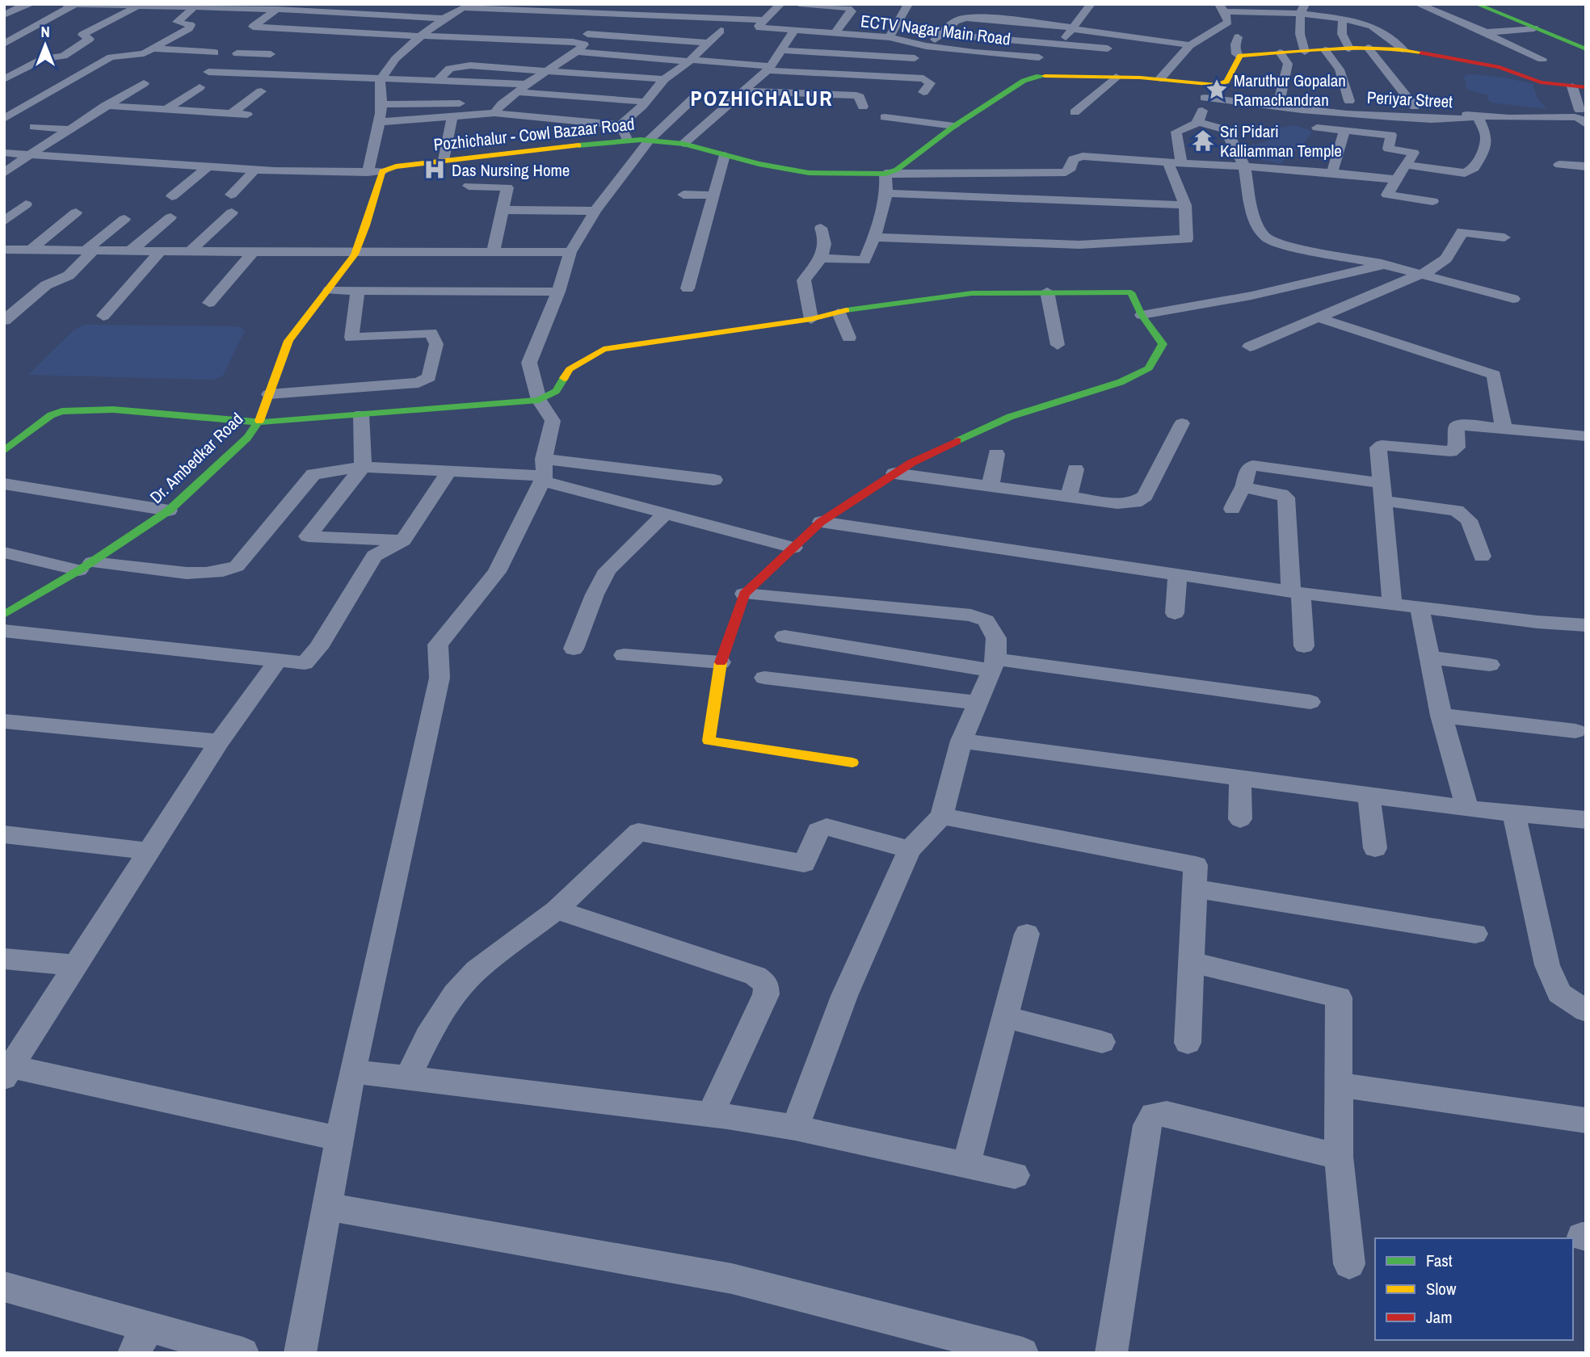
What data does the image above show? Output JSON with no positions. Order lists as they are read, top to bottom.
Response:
{
  "streets": {
    "street": [
      "ECTV Nagar Main Road",
      "Periyar Street",
      "Pozhichalur - Cowl Bazaar Road",
      "Dr. Ambedkar Road"
    ]
  },
  "crossings": [
    ["Pozhichalur - Cowl Bazaar Road", "Dr. Ambedkar Road"]
  ],
  "districts": ["POZHICHALUR"],
  "places": {
    "place": ["Maruthur Gopalan Ramachandran"],
    "temple": ["Sri Pidari Kalliamman Temple"],
    "hospital": ["Das Nursing Home"]
  },
  "legend": ["Fast", "Slow", "Jam"],
  "north": "top"
}
